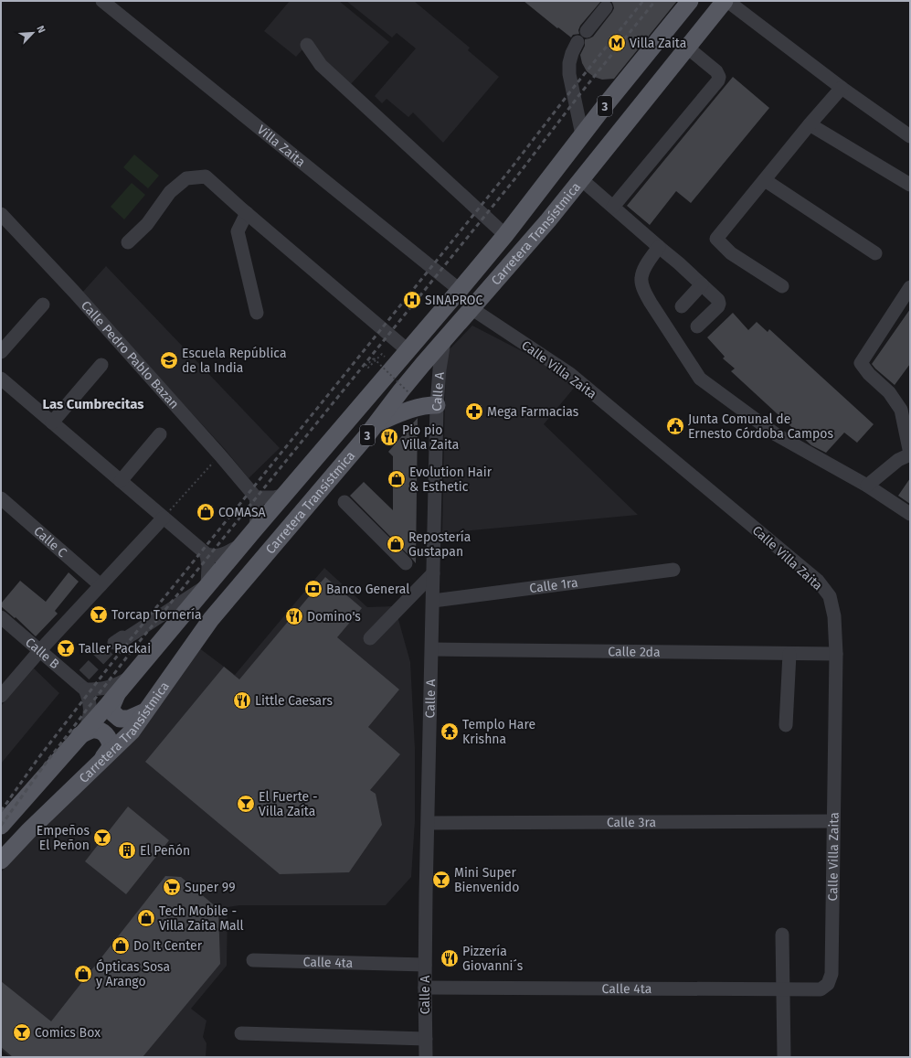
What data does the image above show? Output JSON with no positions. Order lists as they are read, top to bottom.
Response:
{
  "streets": {
    "main road": ["3", "Carretera Transístmica"],
    "street": [
      "Villa Zaita",
      "Calle Pedro Pablo Bazan",
      "Calle Villa Zaita",
      "Calle A",
      "Calle C",
      "Calle 1ra",
      "Calle 2da",
      "Calle B",
      "Calle 3ra",
      "Calle 4ta"
    ]
  },
  "crossings": [
    ["Villa Zaita", "Carretera Transístmica"],
    ["Carretera Transístmica", "Calle Villa Zaita"],
    ["Carretera Transístmica", "Calle A"],
    ["Carretera Transístmica", "Calle B"],
    ["Calle Villa Zaita", "Calle 2da"],
    ["Calle Villa Zaita", "Calle 3ra"],
    ["Calle Villa Zaita", "Calle 4ta"],
    ["Calle A", "Calle 1ra"],
    ["Calle A", "Calle 2da"],
    ["Calle A", "Calle 3ra"],
    ["Calle A", "Calle 4ta"]
  ],
  "districts": ["Las Cumbrecitas"],
  "places": {
    "metro station": ["Villa Zaita"],
    "hospital": ["SINAPROC"],
    "school or university": ["Escuela República de la India"],
    "pharmacy": ["Mega Farmacias"],
    "public building": ["Junta Comunal de Ernesto Córdoba Campos"],
    "restaurant": [
      "Pio pio Villa Zaita",
      "Domino's",
      "Little Caesars",
      "Pizzería Giovanni´s"
    ],
    "shop": [
      "Evolution Hair & Esthetic",
      "COMASA",
      "Repostería Gustapan",
      "Tech Mobile - Villa Zaita Mall",
      "Do It Center",
      "Ópticas Sosa y Arango"
    ],
    "bank": ["Banco General"],
    "bar": [
      "Torcap Tornería",
      "Taller Packai",
      "El Fuerte - Villa Zaíta",
      "Empeños El Peñon",
      "Mini Super Bienvenido",
      "Comics Box"
    ],
    "temple": ["Templo Hare Krishna"],
    "building": ["El Peñón"],
    "supermarket": ["Super 99"]
  },
  "north": "top right"
}
